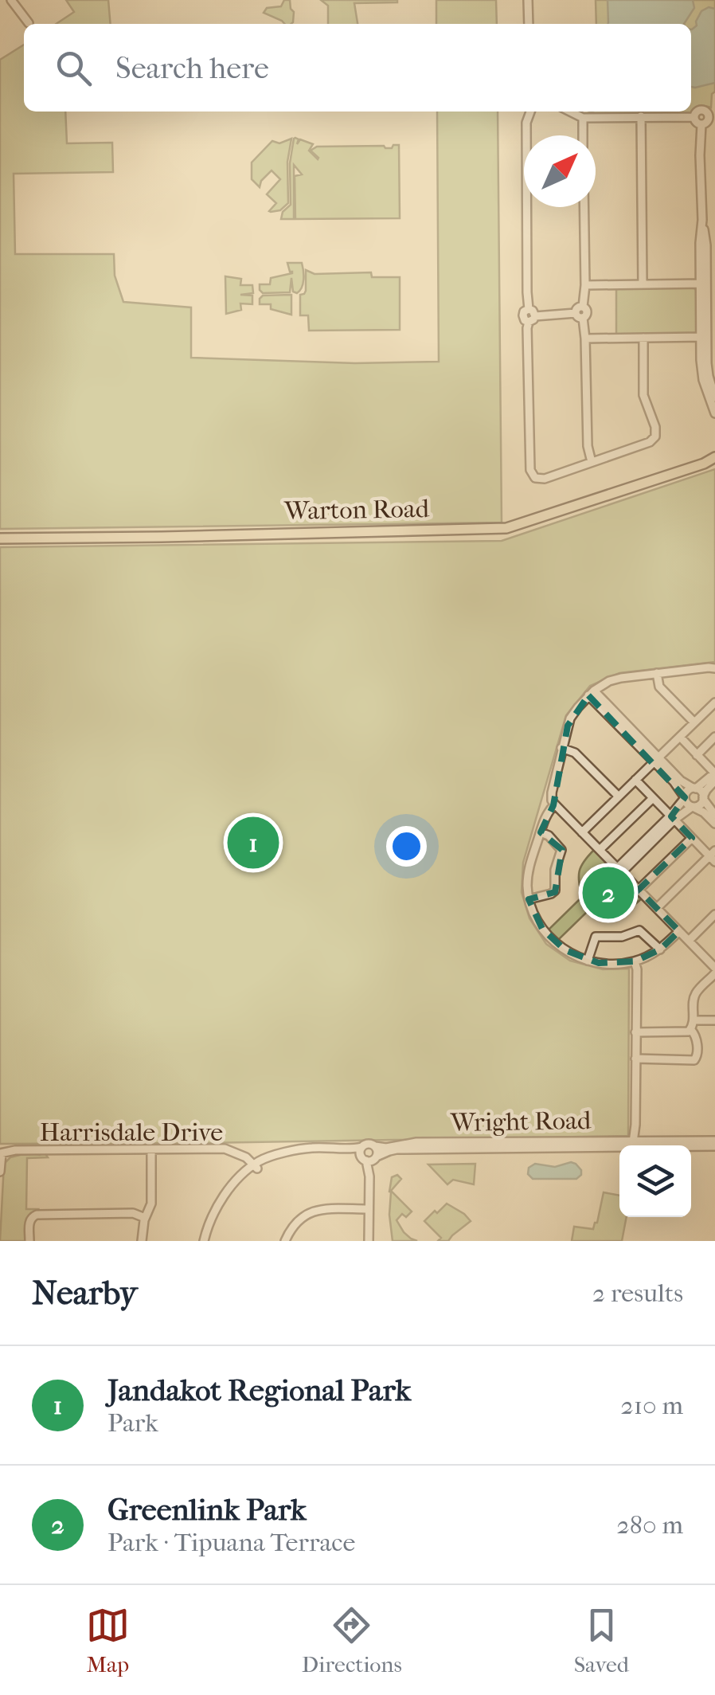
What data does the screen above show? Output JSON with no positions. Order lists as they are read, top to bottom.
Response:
{
  "streets": {
    "main road": ["Warton Road"],
    "street": ["Wright Road", "Harrisdale Drive"]
  },
  "crossings": [
    ["Wright Road", "Harrisdale Drive"]
  ],
  "north": "top right",
  "page": {
    "search": "Search here",
    "pins": ["1", "2"],
    "heading": ["Nearby", "2 results"],
    "list": [
      {
        "mark": "1",
        "name": "Jandakot Regional Park",
        "note": "Park",
        "value": "210 m"
      },
      {
        "mark": "2",
        "name": "Greenlink Park",
        "note": "Park · Tipuana Terrace",
        "value": "280 m"
      }
    ],
    "nav": ["Map", "Directions", "Saved"]
  }
}
